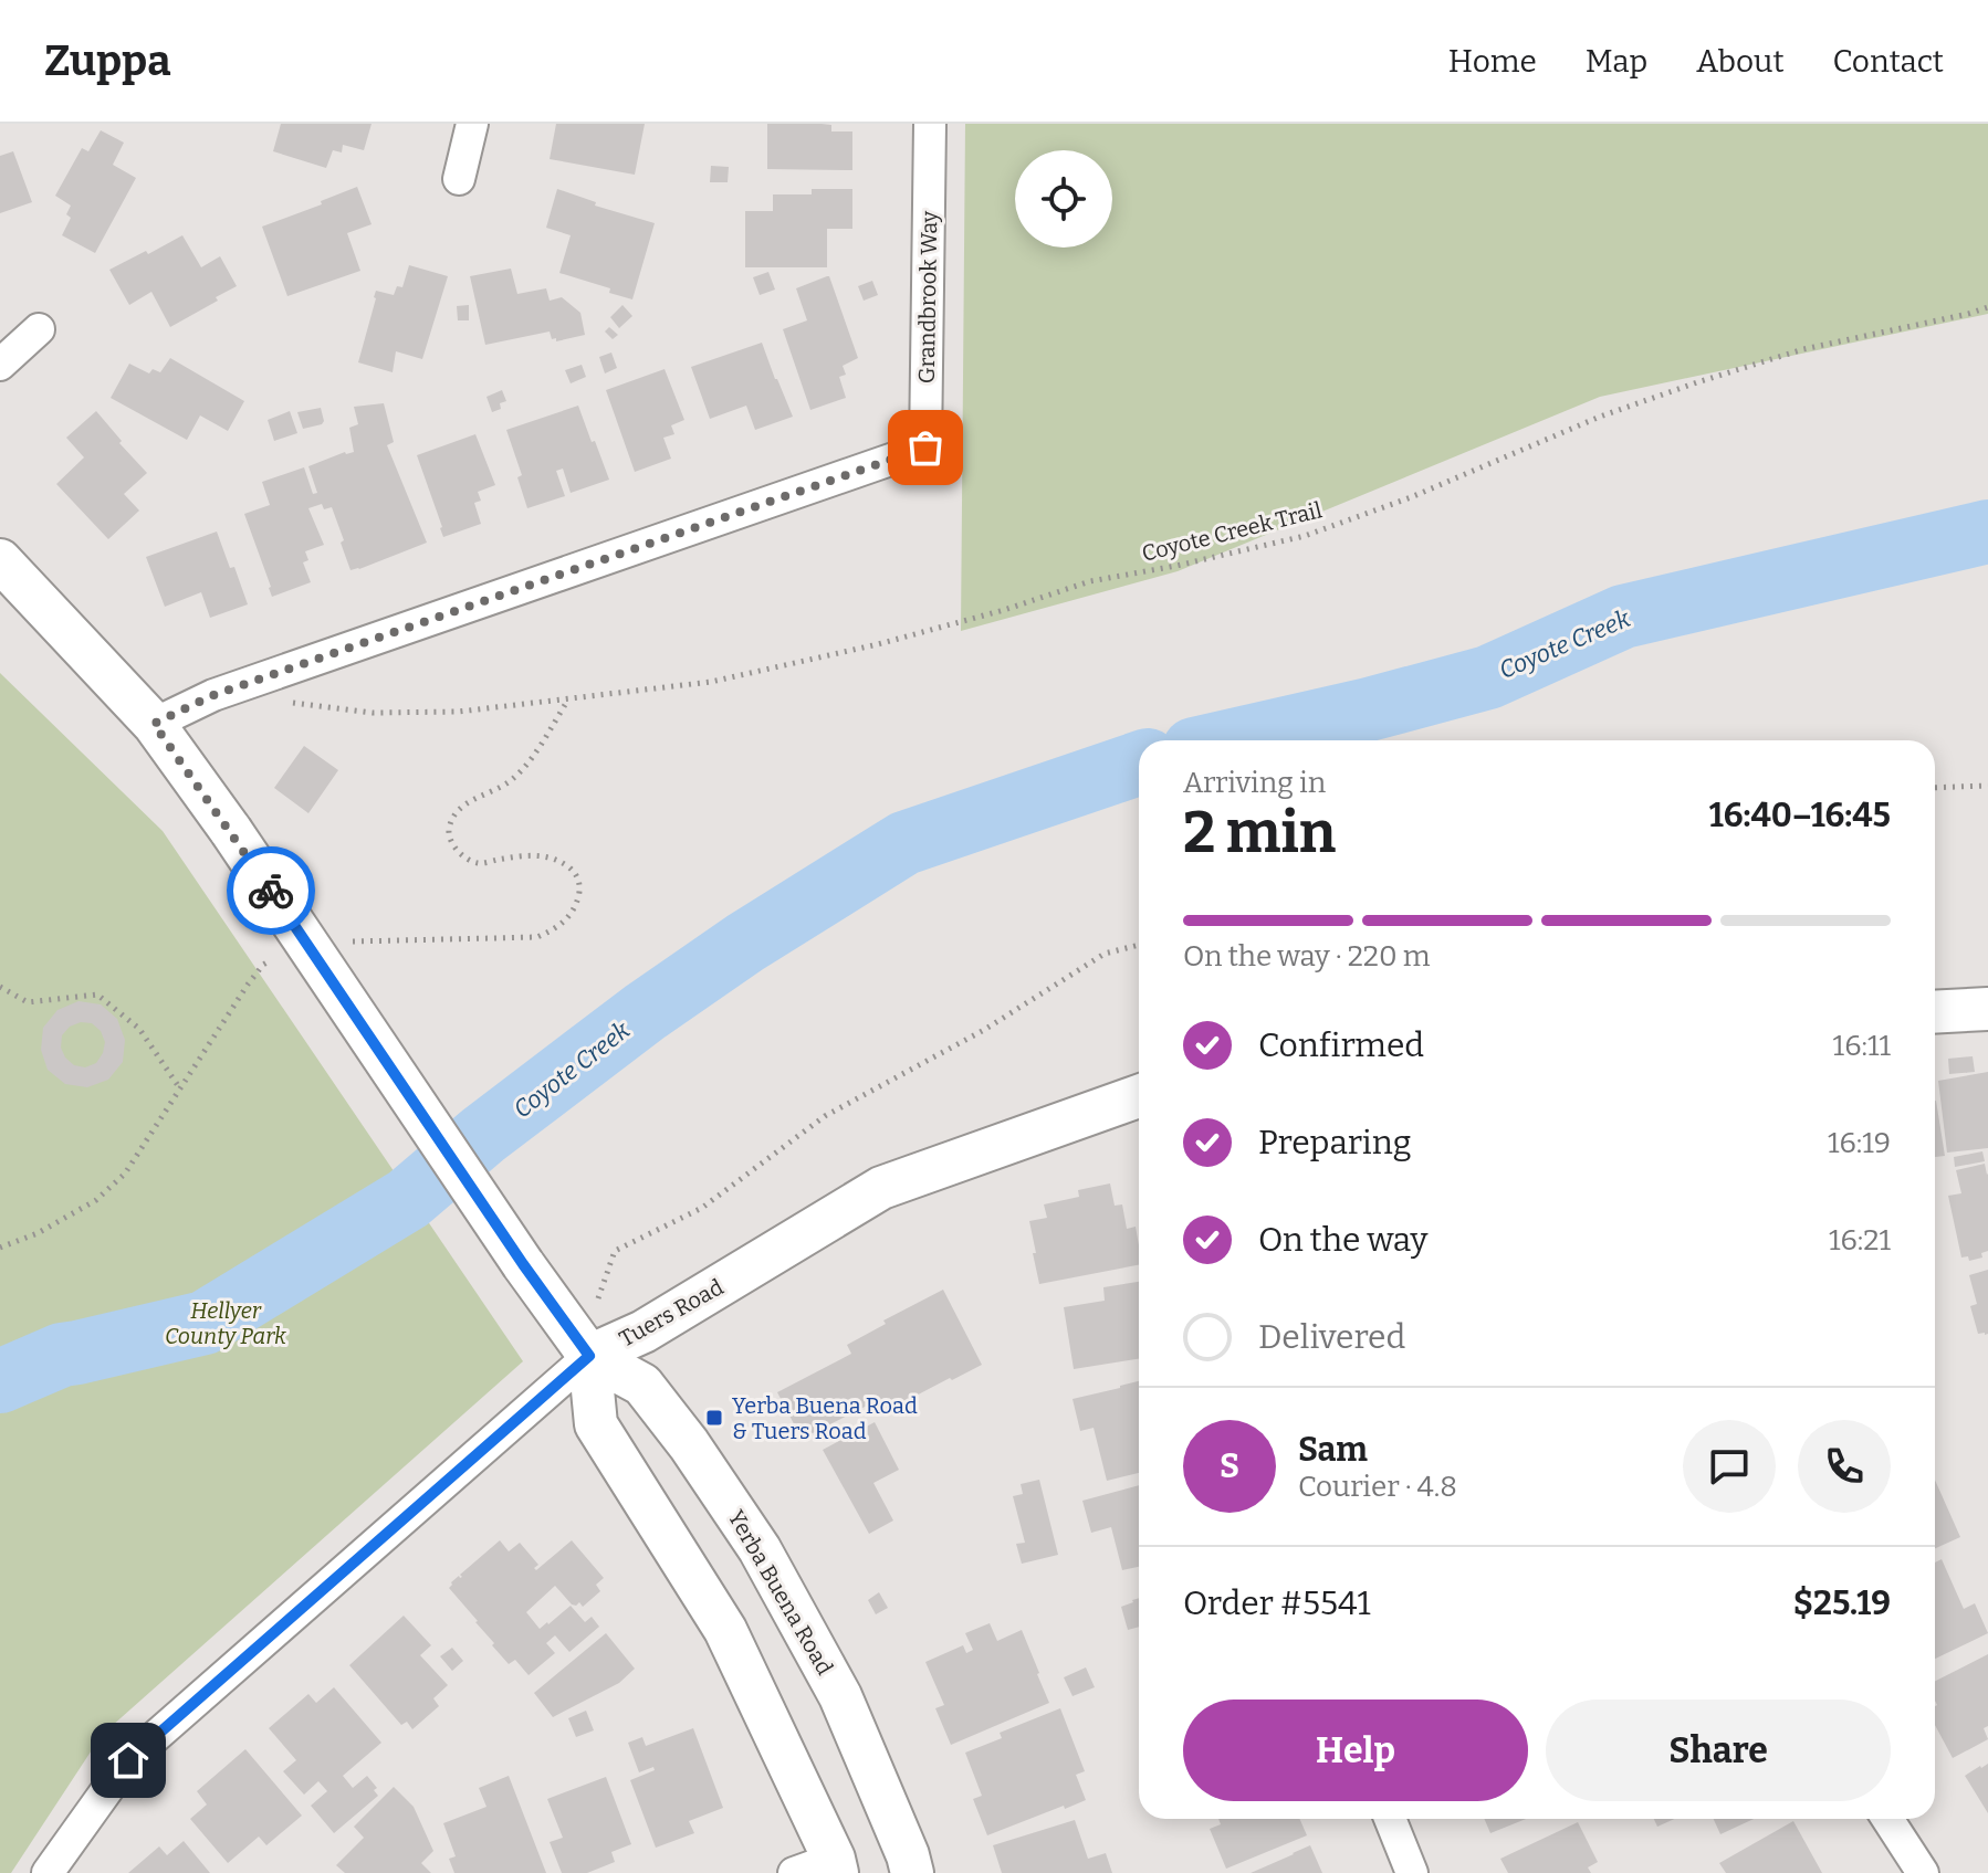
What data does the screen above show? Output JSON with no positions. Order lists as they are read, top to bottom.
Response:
{
  "streets": {
    "main road": ["Tuers Road", "Yerba Buena Road"],
    "street": ["Grandbrook Way"],
    "path": ["Coyote Creek Trail"]
  },
  "crossings": [
    ["Grandbrook Way", "Yerba Buena Road"],
    ["Tuers Road", "Yerba Buena Road"]
  ],
  "water": ["Coyote Creek"],
  "parks": ["Hellyer County Park"],
  "places": {
    "transit": ["Yerba Buena Road & Tuers Road"]
  },
  "page": {
    "header": "Zuppa",
    "nav": [
      "Home",
      "Map",
      "About",
      "Contact"
    ],
    "heading": ["2 min", "Arriving in", "16:40–16:45"],
    "panel": [
      "Sam",
      "Courier · 4.8",
      "Order #5541",
      "$25.19"
    ],
    "bar": "On the way · 220 m",
    "list": [
      ["Confirmed", "16:11"],
      ["Preparing", "16:19"],
      ["On the way", "16:21"],
      "Delivered"
    ],
    "round": "S",
    "buttons": ["Help", "Share"]
  }
}
